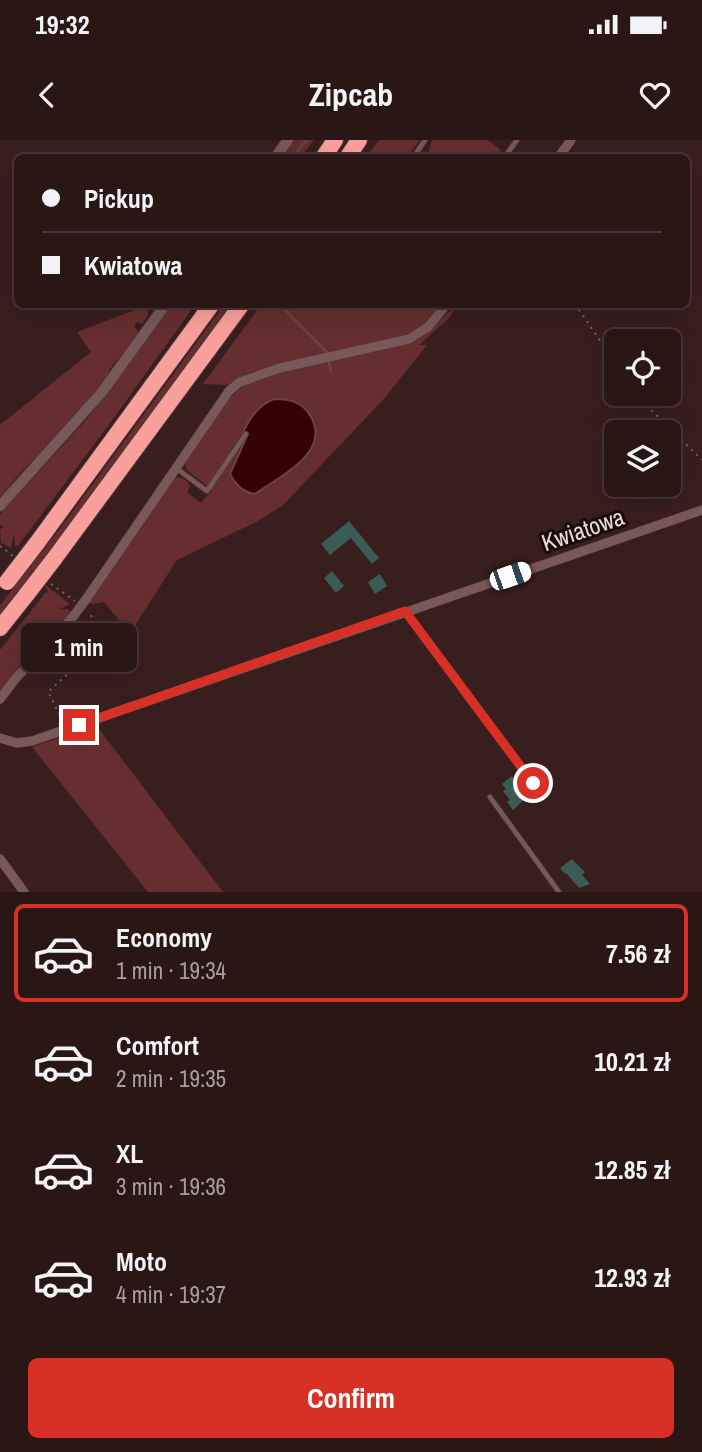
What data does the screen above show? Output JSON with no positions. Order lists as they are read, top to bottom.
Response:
{
  "streets": {
    "street": ["Kwiatowa"]
  },
  "page": {
    "status": "19:32",
    "header": "Zipcab",
    "banner": ["Pickup", "Kwiatowa"],
    "bubble": "1 min",
    "list": [
      {
        "name": "Economy",
        "note": "1 min · 19:34",
        "value": "7.56 zł"
      },
      {
        "name": "Comfort",
        "note": "2 min · 19:35",
        "value": "10.21 zł"
      },
      {
        "name": "XL",
        "note": "3 min · 19:36",
        "value": "12.85 zł"
      },
      {
        "name": "Moto",
        "note": "4 min · 19:37",
        "value": "12.93 zł"
      }
    ],
    "buttons": "Confirm"
  }
}
